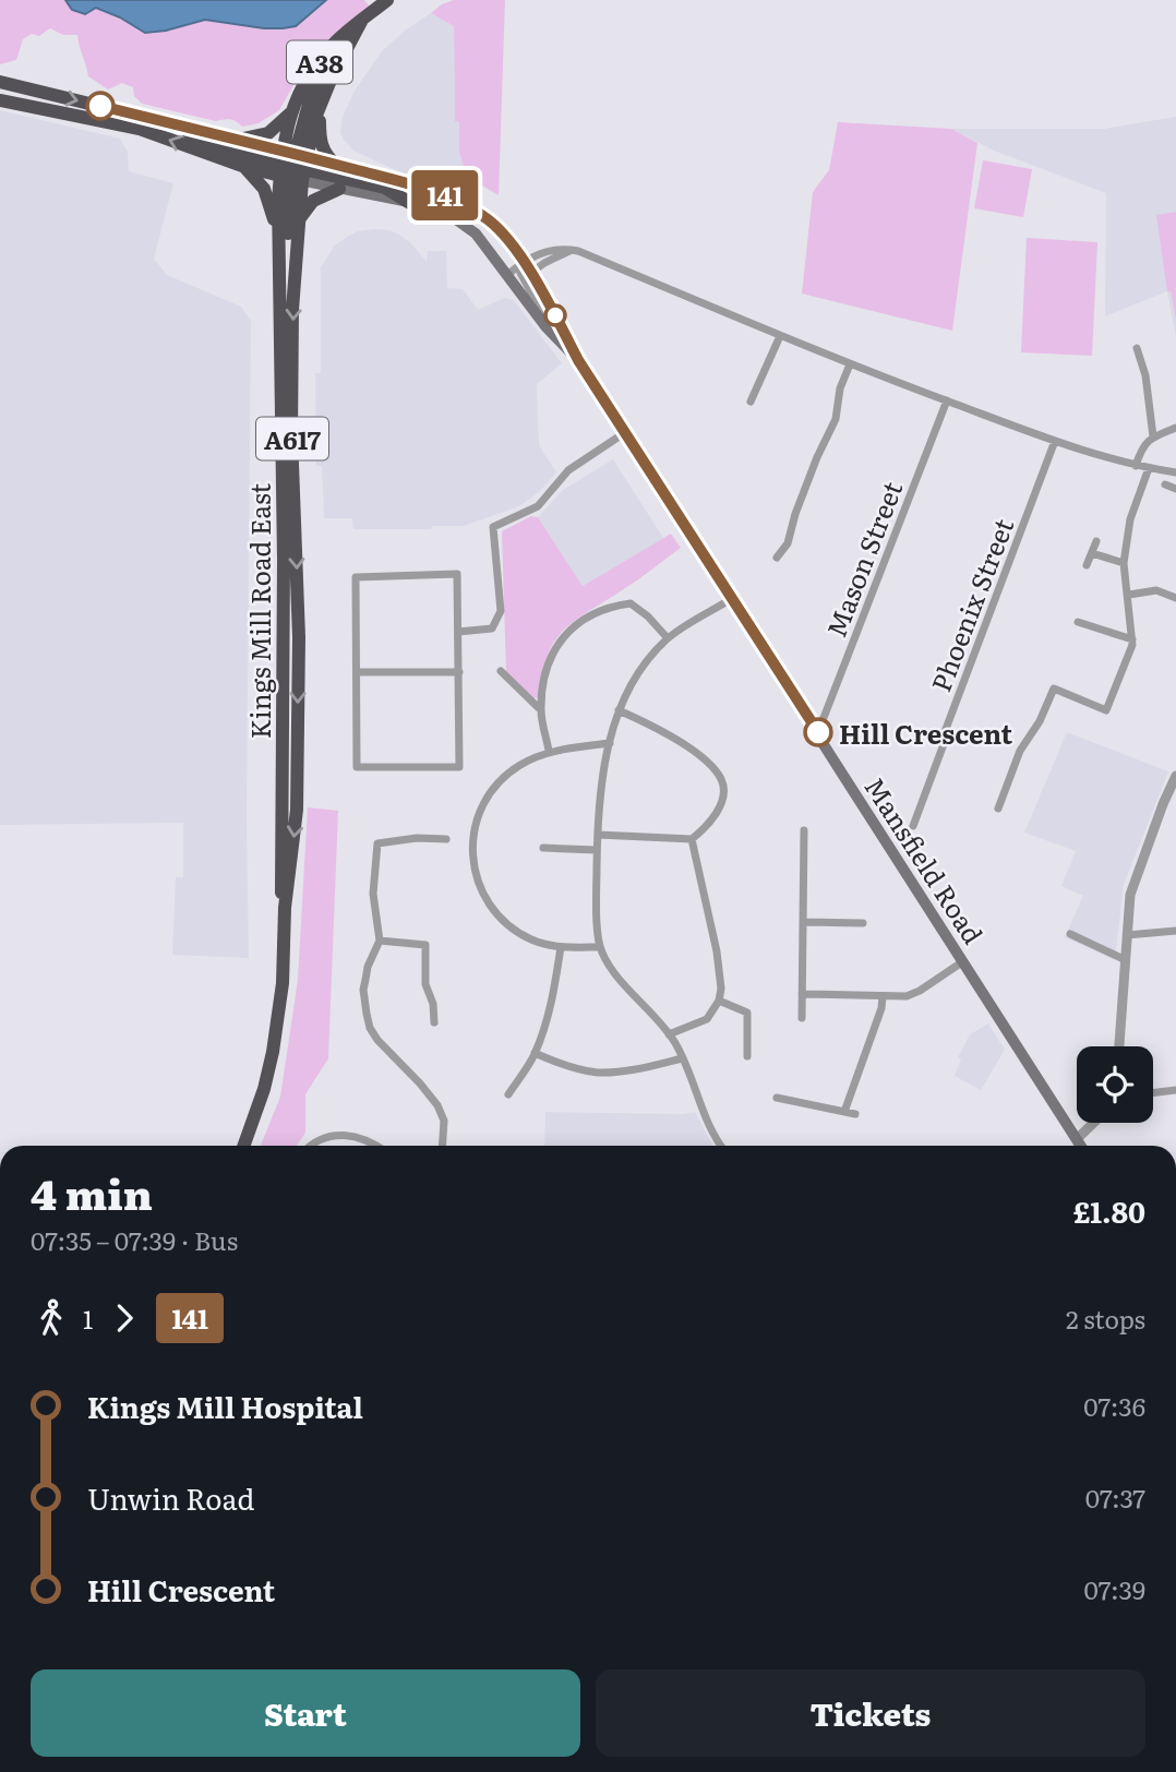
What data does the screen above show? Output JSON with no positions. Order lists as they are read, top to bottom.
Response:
{
  "streets": {
    "highway": [
      "A38",
      "A617",
      "Kings Mill Road East",
      "Mansfield Road"
    ],
    "street": ["Mason Street", "Phoenix Street"]
  },
  "crossings": [
    ["A38", "A617"],
    ["A617", "Kings Mill Road East"],
    ["A617", "Mansfield Road"],
    ["Mason Street", "Mansfield Road"],
    ["Kings Mill Road East", "Mansfield Road"]
  ],
  "places": ["Hill Crescent"],
  "lines": ["bus line 141"],
  "page": {
    "on_map": "141",
    "heading": ["4 min", "07:35 – 07:39 · Bus", "£1.80"],
    "legs": ["1", "141", "2 stops"],
    "list": [
      {
        "name": "Kings Mill Hospital",
        "value": "07:36"
      },
      {
        "name": "Unwin Road",
        "value": "07:37"
      },
      {
        "name": "Hill Crescent",
        "value": "07:39"
      }
    ],
    "buttons": ["Start", "Tickets"]
  }
}
